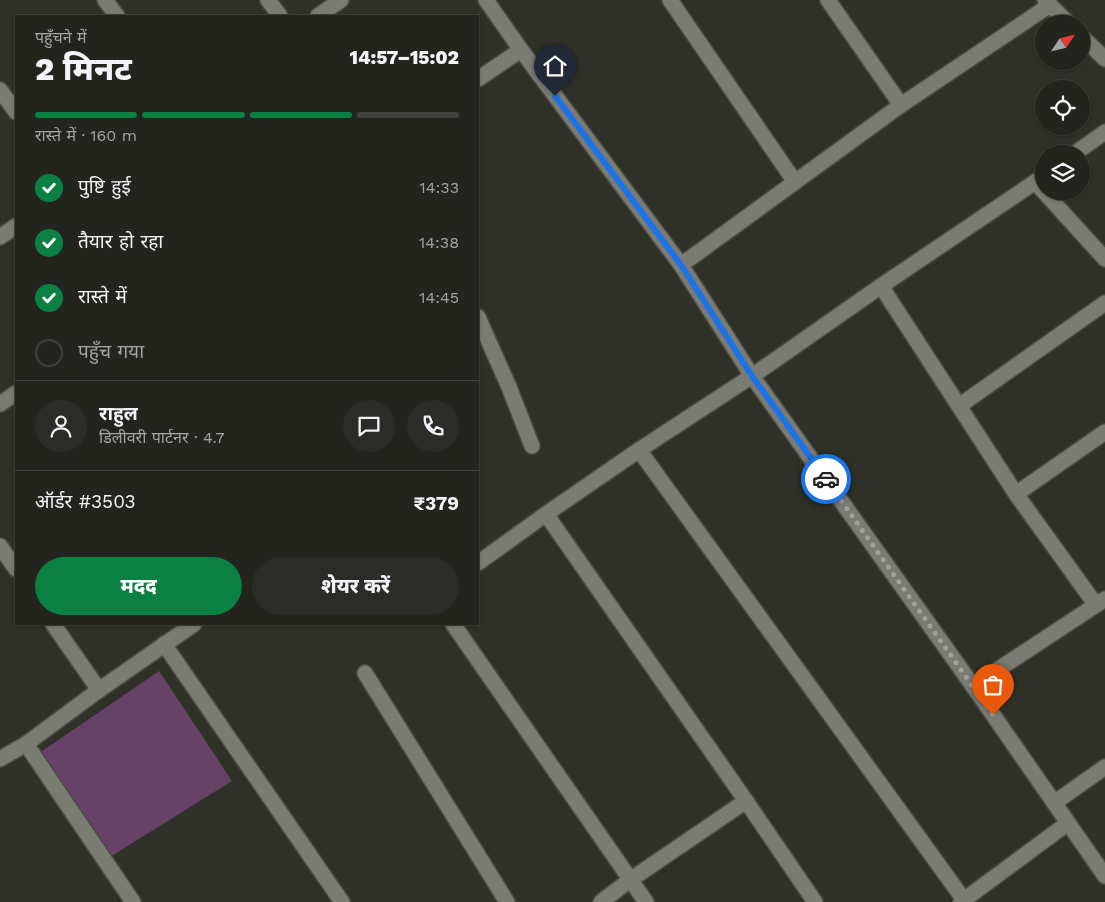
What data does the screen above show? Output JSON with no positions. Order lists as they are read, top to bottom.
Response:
{
  "north": "top right",
  "page": {
    "heading": ["2 मिनट", "पहुँचने में", "14:57–15:02"],
    "panel": [
      "राहुल",
      "डिलीवरी पार्टनर · 4.7",
      "ऑर्डर #3503",
      "₹379"
    ],
    "bar": "रास्ते में · 160 m",
    "list": [
      ["पुष्टि हुई", "14:33"],
      ["तैयार हो रहा", "14:38"],
      ["रास्ते में", "14:45"],
      "पहुँच गया"
    ],
    "buttons": ["मदद", "शेयर करें"]
  }
}
